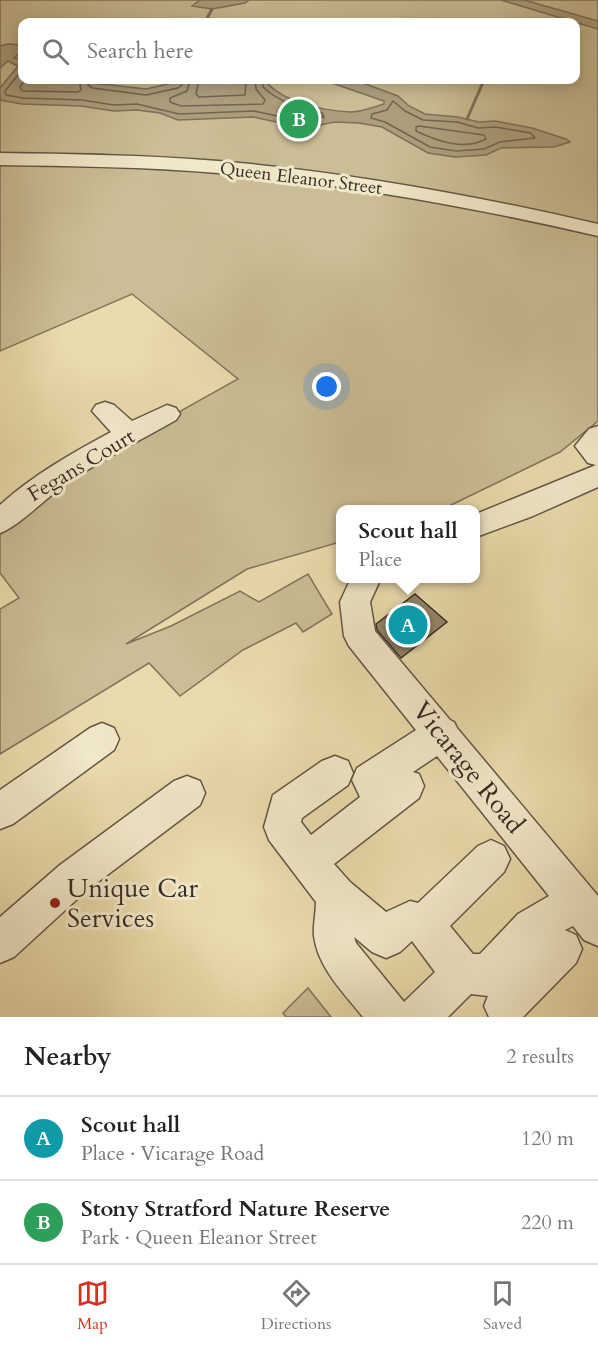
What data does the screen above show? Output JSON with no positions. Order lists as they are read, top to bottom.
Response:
{
  "streets": {
    "street": ["Queen Eleanor Street", "Fegans Court", "Vicarage Road"]
  },
  "places": ["Unique Car Services"],
  "page": {
    "search": "Search here",
    "pins": ["B", "A"],
    "popup": ["Scout hall", "Place"],
    "heading": ["Nearby", "2 results"],
    "list": [
      {
        "mark": "A",
        "name": "Scout hall",
        "note": "Place · Vicarage Road",
        "value": "120 m"
      },
      {
        "mark": "B",
        "name": "Stony Stratford Nature Reserve",
        "note": "Park · Queen Eleanor Street",
        "value": "220 m"
      }
    ],
    "nav": ["Map", "Directions", "Saved"]
  }
}
